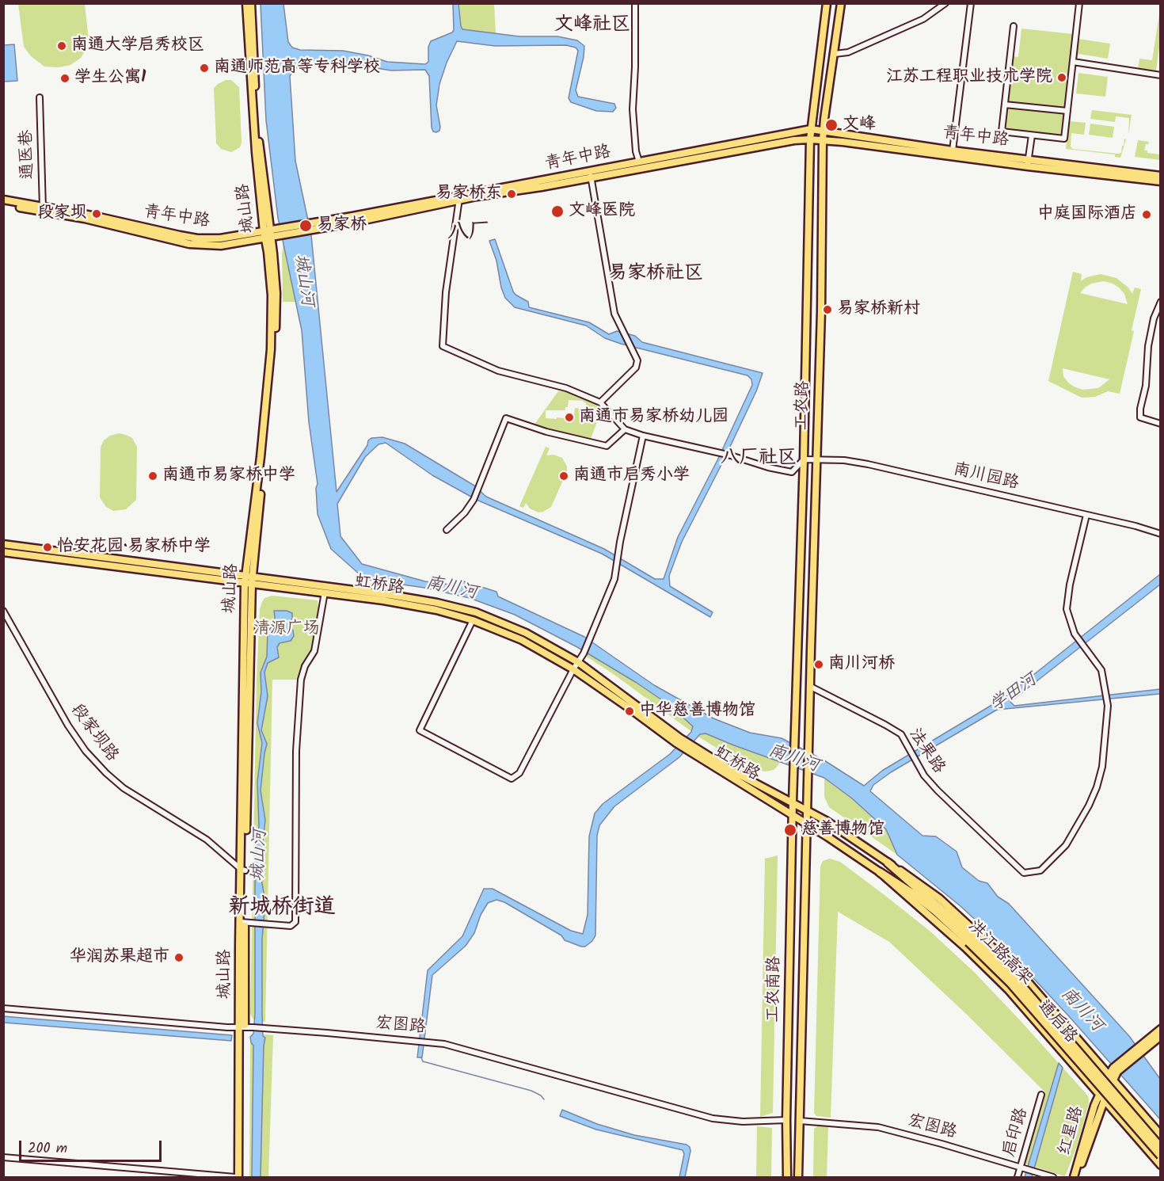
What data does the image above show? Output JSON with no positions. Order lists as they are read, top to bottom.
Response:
{
  "streets": {
    "highway": ["洪江路高架"],
    "main road": [
      "青年中路",
      "城山路",
      "工农路",
      "虹桥路",
      "工农南路",
      "通启路",
      "红星路"
    ],
    "street": [
      "通医巷",
      "南川园路",
      "段家坝路",
      "法果路",
      "宏图路",
      "启印路"
    ]
  },
  "crossings": [
    ["青年中路", "通医巷"],
    ["青年中路", "城山路"],
    ["青年中路", "工农路"],
    ["城山路", "虹桥路"],
    ["城山路", "段家坝路"],
    ["城山路", "宏图路"],
    ["工农路", "南川园路"],
    ["工农路", "虹桥路"],
    ["工农路", "法果路"],
    ["工农路", "工农南路"],
    ["工农路", "通启路"],
    ["南川园路", "法果路"],
    ["虹桥路", "工农南路"],
    ["虹桥路", "通启路"],
    ["洪江路高架", "通启路"],
    ["工农南路", "通启路"],
    ["工农南路", "宏图路"],
    ["通启路", "红星路"],
    ["宏图路", "启印路"]
  ],
  "districts": [
    "文峰社区",
    "八厂",
    "易家桥社区",
    "八厂社区",
    "新城桥街道"
  ],
  "water": ["城山河", "南川河", "学田河"],
  "parks": ["清源广场"],
  "places": [
    "南通大学启秀校区",
    "南通师范高等专科学校",
    "江苏工程职业技术学院",
    "学生公寓1",
    "文峰",
    "易家桥东",
    "文峰医院",
    "段家坝",
    "中庭国际酒店",
    "易家桥",
    "易家桥新村",
    "南通市易家桥幼儿园",
    "南通市易家桥中学",
    "南通市启秀小学",
    "怡安花园·易家桥中学",
    "南川河桥",
    "中华慈善博物馆",
    "慈善博物馆",
    "华润苏果超市"
  ],
  "scale_bar": "200 m"
}
